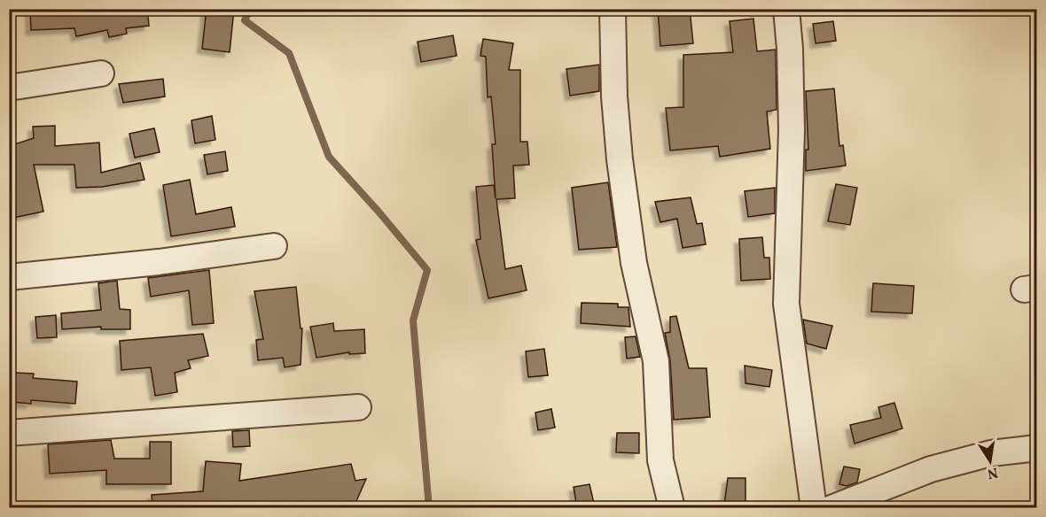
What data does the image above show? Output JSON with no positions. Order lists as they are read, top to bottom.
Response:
{
  "north": "bottom"
}
